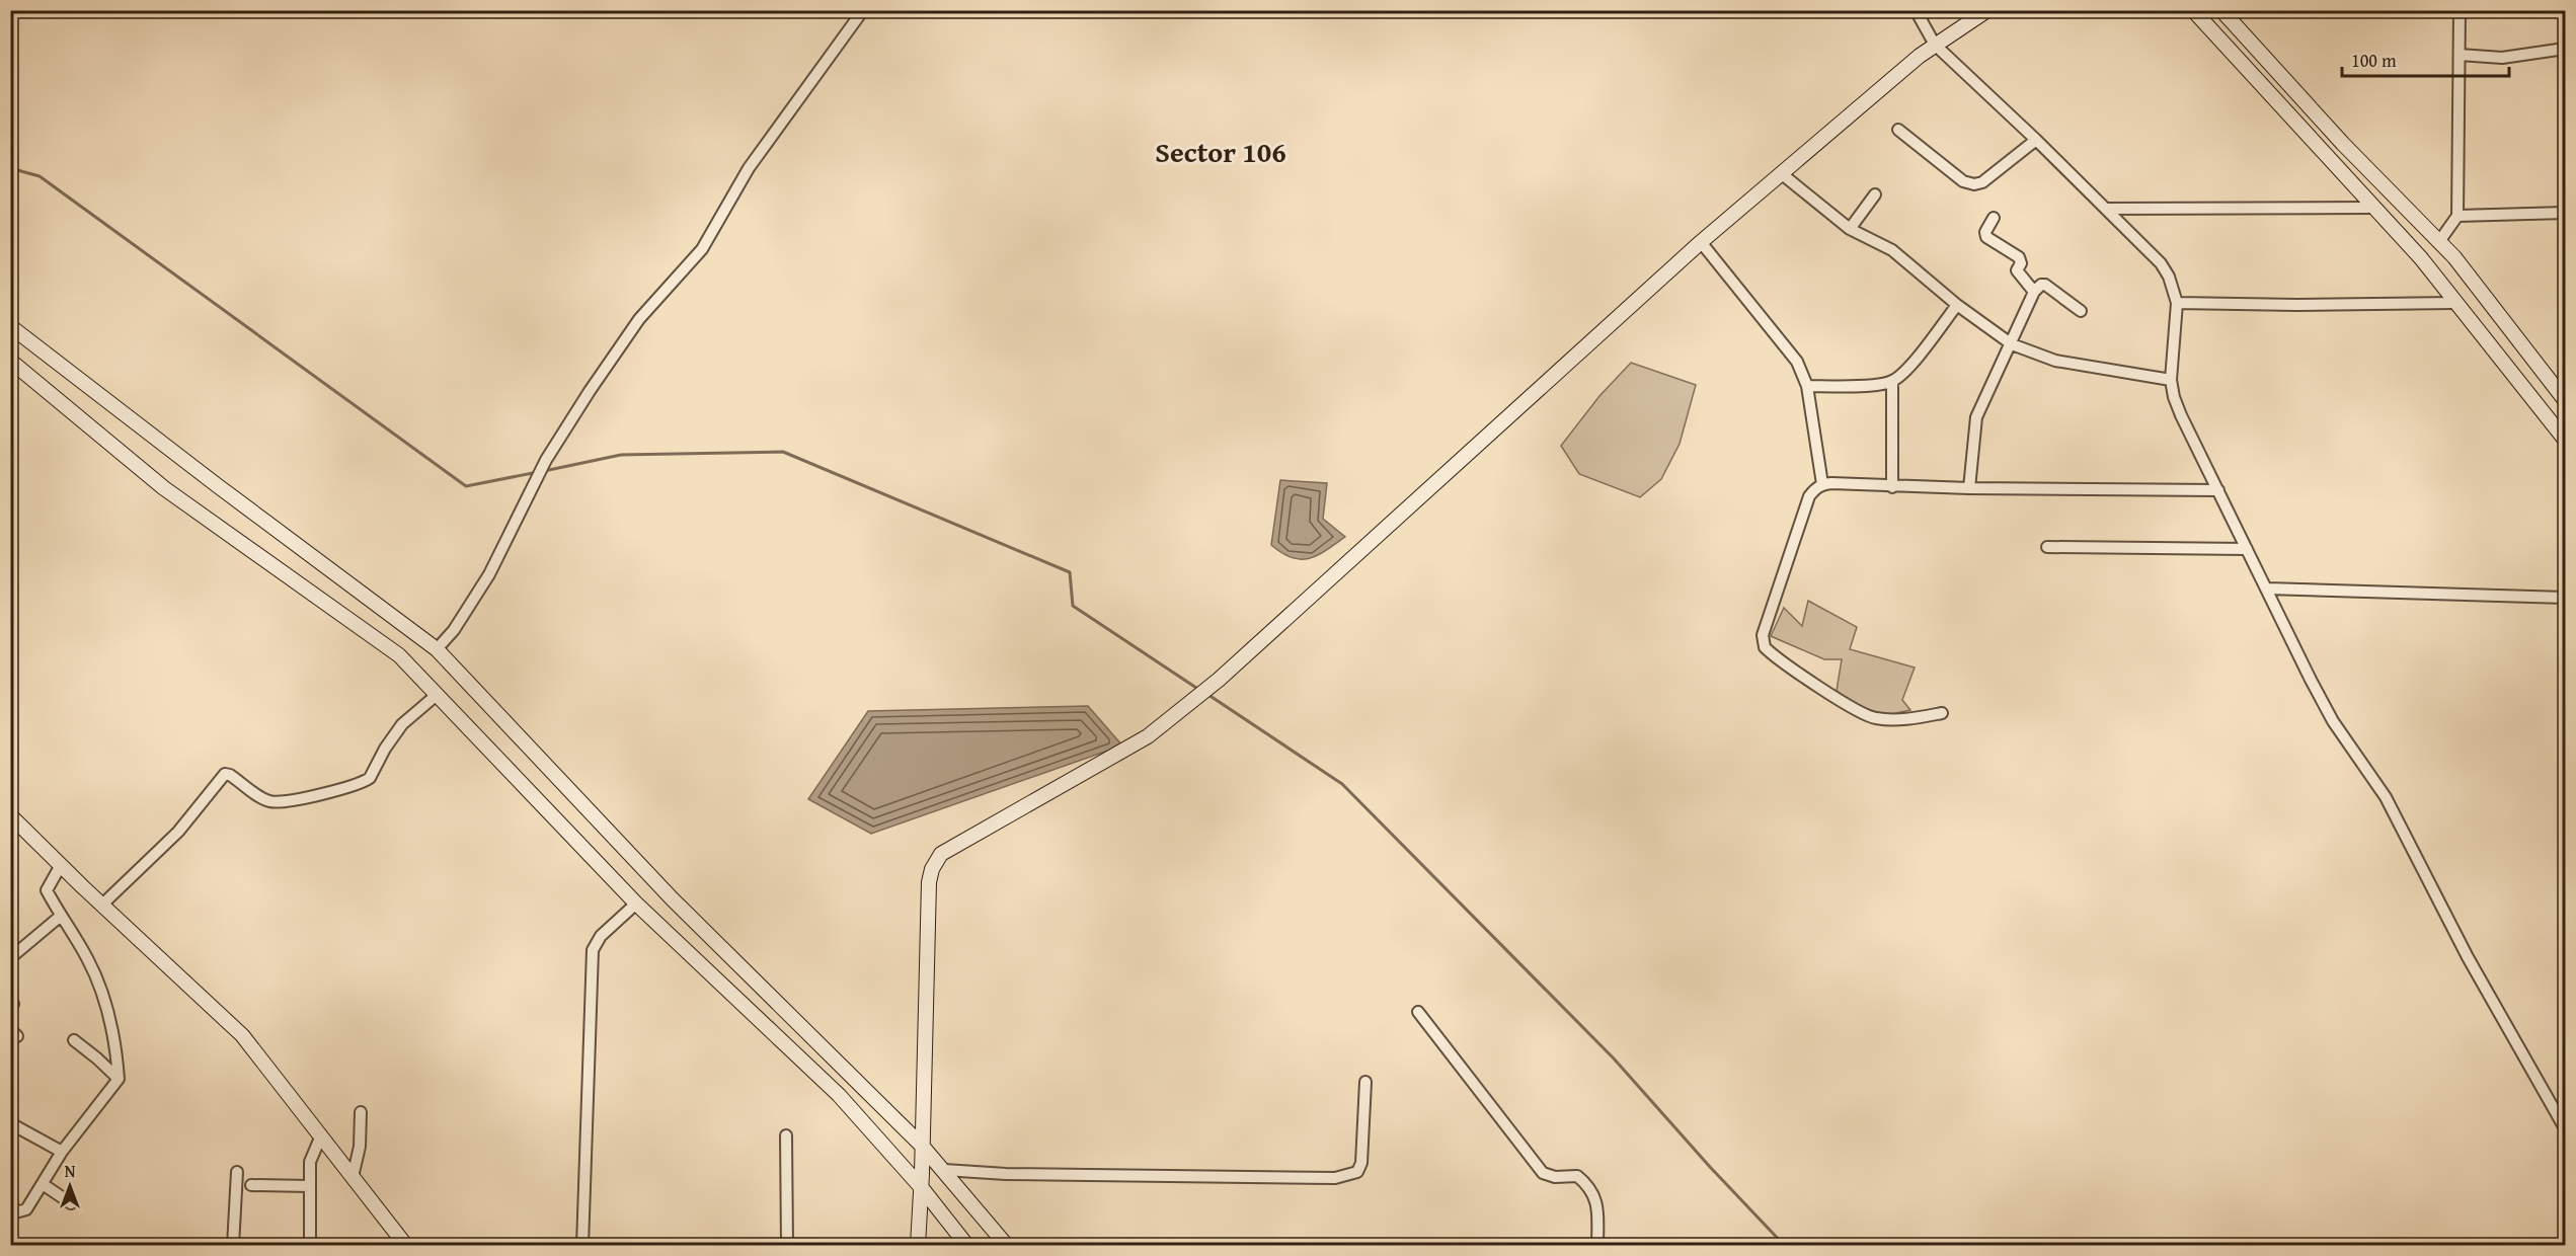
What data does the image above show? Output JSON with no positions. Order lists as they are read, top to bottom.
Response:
{
  "districts": ["Sector 106"],
  "scale_bar": "100 m",
  "north": "top"
}
